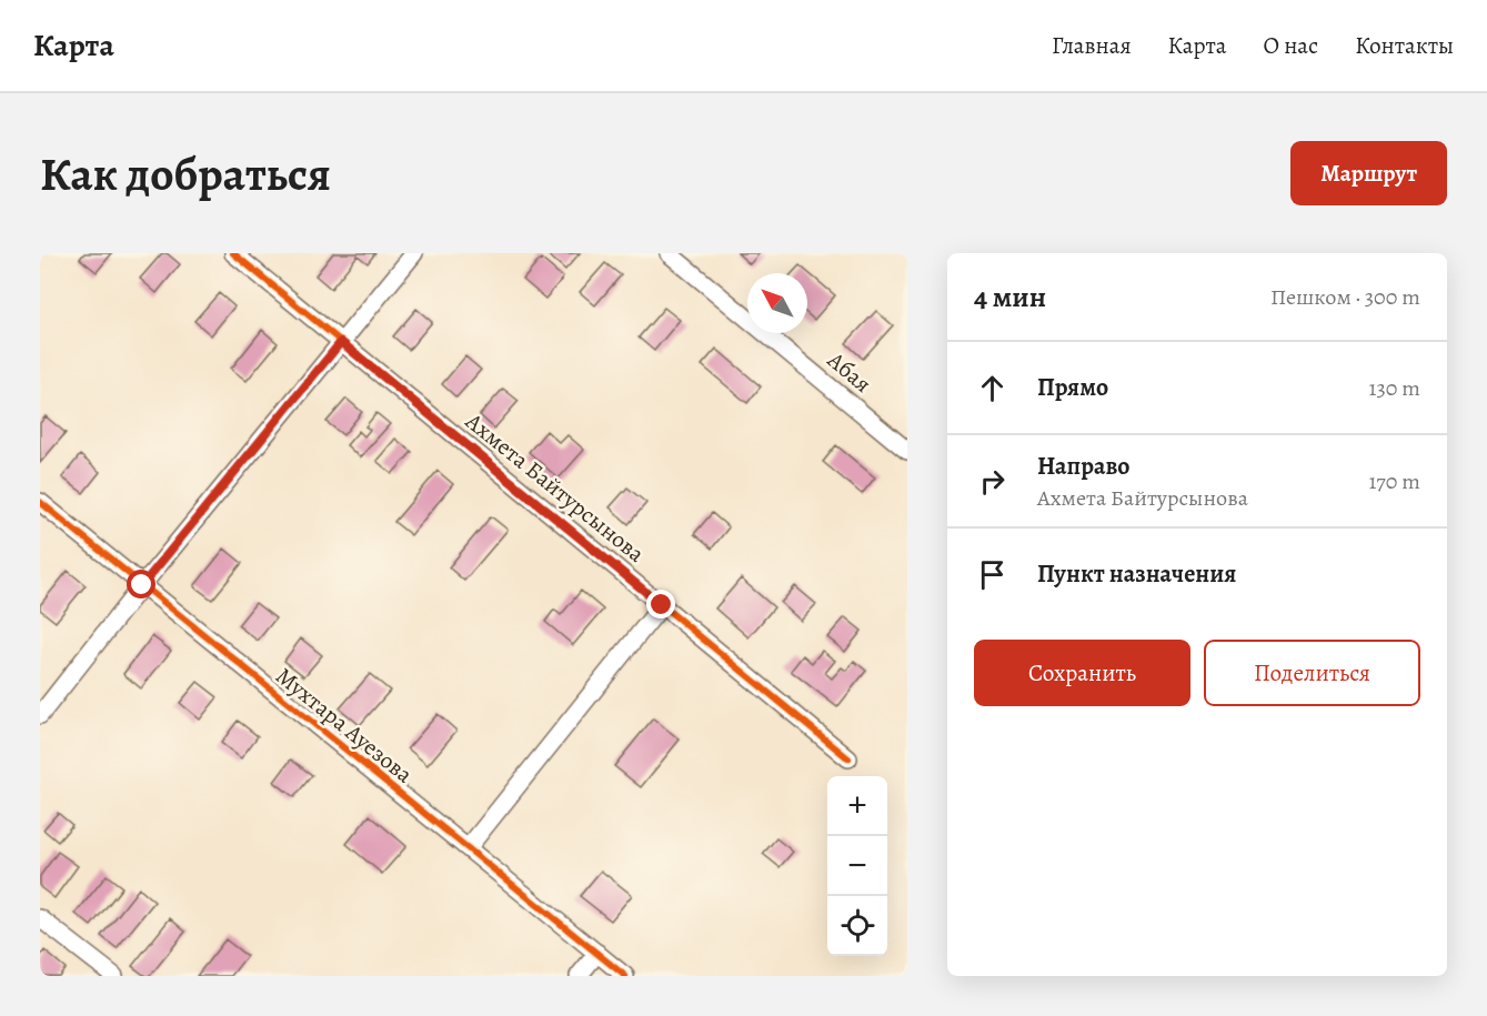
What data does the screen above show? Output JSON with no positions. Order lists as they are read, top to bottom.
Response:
{
  "streets": {
    "street": ["Абая", "Ахмета Байтурсынова", "Мухтара Ауезова"]
  },
  "north": "top left",
  "page": {
    "header": "Карта",
    "nav": [
      "Главная",
      "Карта",
      "О нас",
      "Контакты"
    ],
    "buttons": [
      "Маршрут",
      ["Сохранить", "Поделиться"]
    ],
    "title": "Как добраться",
    "heading": ["4 мин", "Пешком · 300 m"],
    "list": [
      ["Прямо", "130 m"],
      ["Направо", "Ахмета Байтурсынова", "170 m"],
      "Пункт назначения"
    ],
    "map_buttons": ["+", "−"]
  }
}
